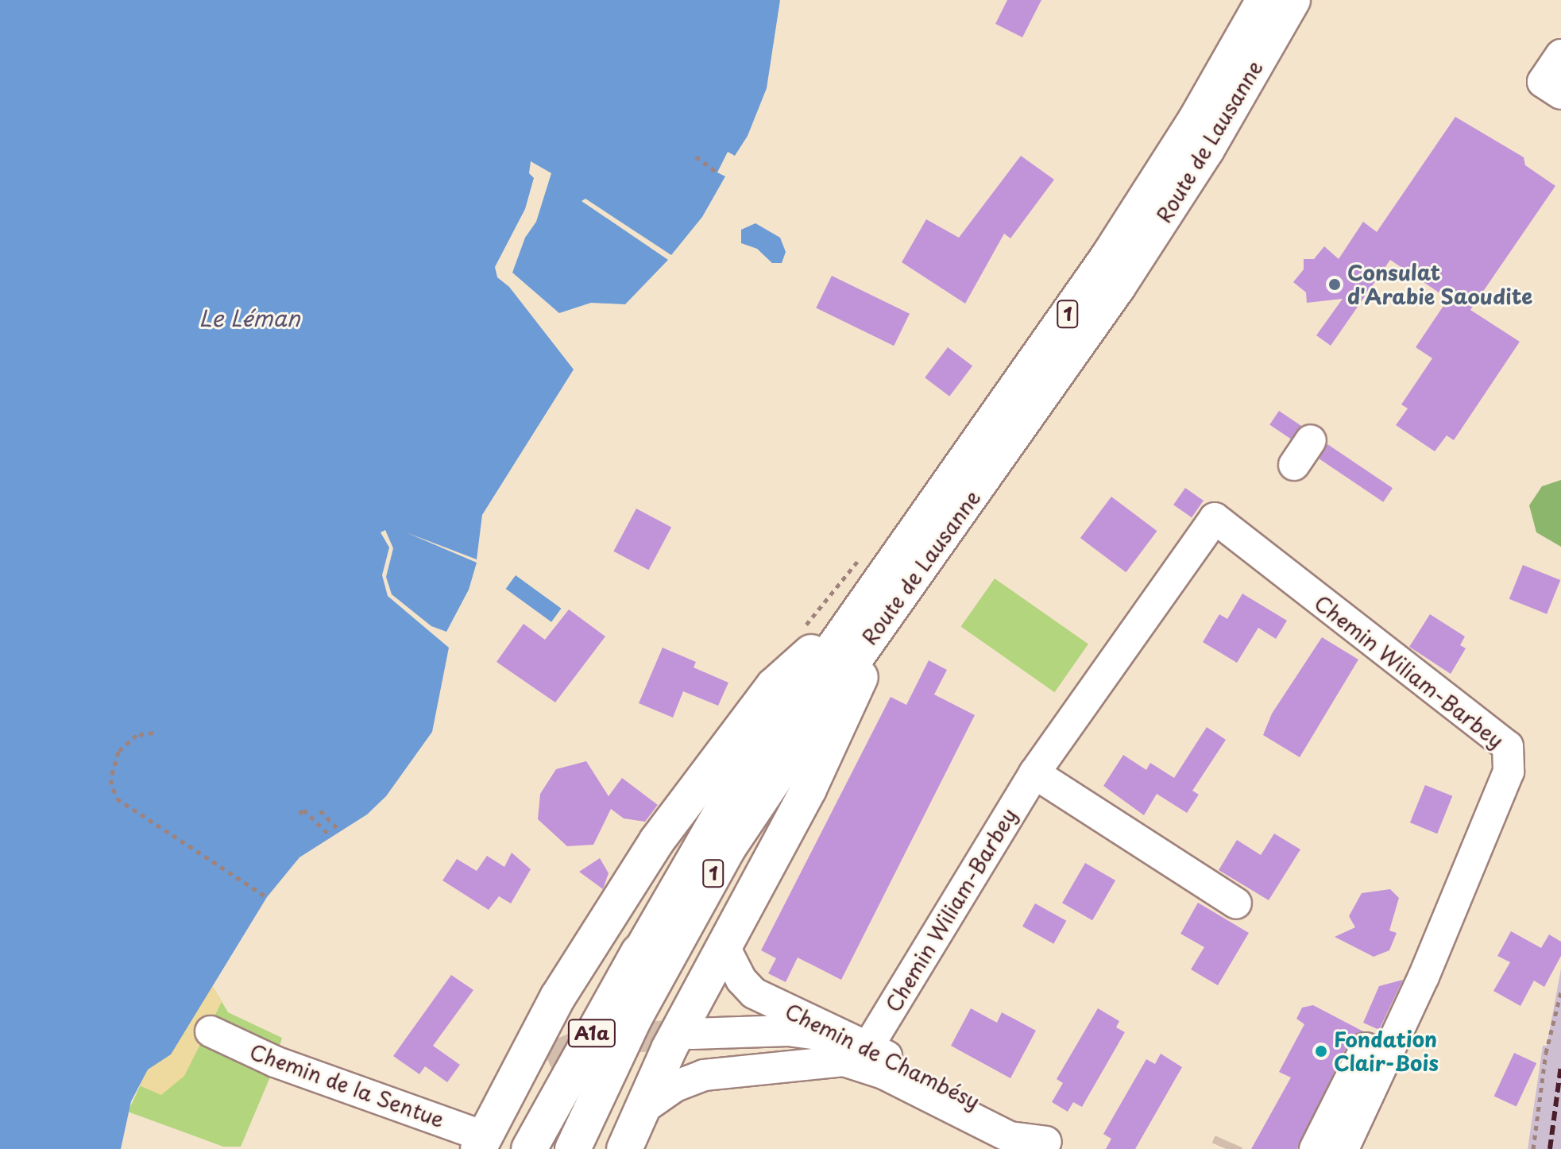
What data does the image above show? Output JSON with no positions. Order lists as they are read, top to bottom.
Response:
{
  "streets": {
    "main road": ["Route de Lausanne", "1", "A1a"],
    "street": ["Chemin Wiliam-Barbey", "Chemin de Chambésy", "Chemin de la Sentue"]
  },
  "crossings": [
    ["Route de Lausanne", "A1a"],
    ["Chemin Wiliam-Barbey", "Chemin de Chambésy"]
  ],
  "water": ["Le Léman"],
  "places": ["Consulat d'Arabie Saoudite", "Fondation Clair-Bois"]
}
